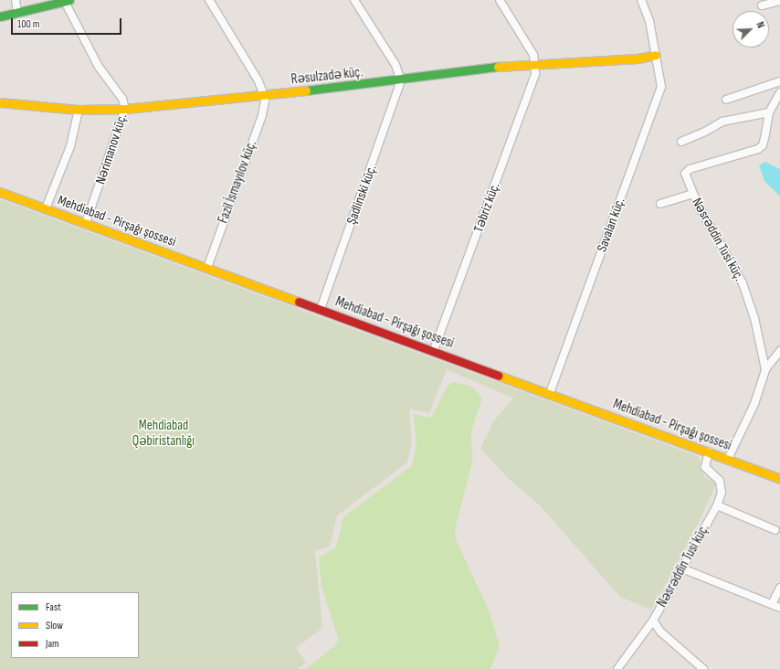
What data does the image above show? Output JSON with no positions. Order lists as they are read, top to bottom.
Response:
{
  "streets": {
    "main road": ["Rəsulzadə küç.", "Mehdiabad - Pirşağı şossesi"],
    "street": [
      "Nərimanov küç.",
      "Fazil İsmayılov küç.",
      "Şadlinski küç.",
      "Təbriz küç.",
      "Savalan küç.",
      "Nəsrəddin Tusi küç."
    ]
  },
  "crossings": [
    ["Rəsulzadə küç.", "Nərimanov küç."],
    ["Rəsulzadə küç.", "Fazil İsmayılov küç."],
    ["Rəsulzadə küç.", "Şadlinski küç."],
    ["Rəsulzadə küç.", "Təbriz küç."],
    ["Rəsulzadə küç.", "Savalan küç."],
    ["Nərimanov küç.", "Mehdiabad - Pirşağı şossesi"],
    ["Fazil İsmayılov küç.", "Mehdiabad - Pirşağı şossesi"],
    ["Şadlinski küç.", "Mehdiabad - Pirşağı şossesi"],
    ["Təbriz küç.", "Mehdiabad - Pirşağı şossesi"],
    ["Mehdiabad - Pirşağı şossesi", "Savalan küç."],
    ["Mehdiabad - Pirşağı şossesi", "Nəsrəddin Tusi küç."]
  ],
  "parks": ["Mehdiabad Qəbiristanlığı"],
  "legend": ["Fast", "Slow", "Jam"],
  "scale_bar": "100 m",
  "north": "top right"
}
